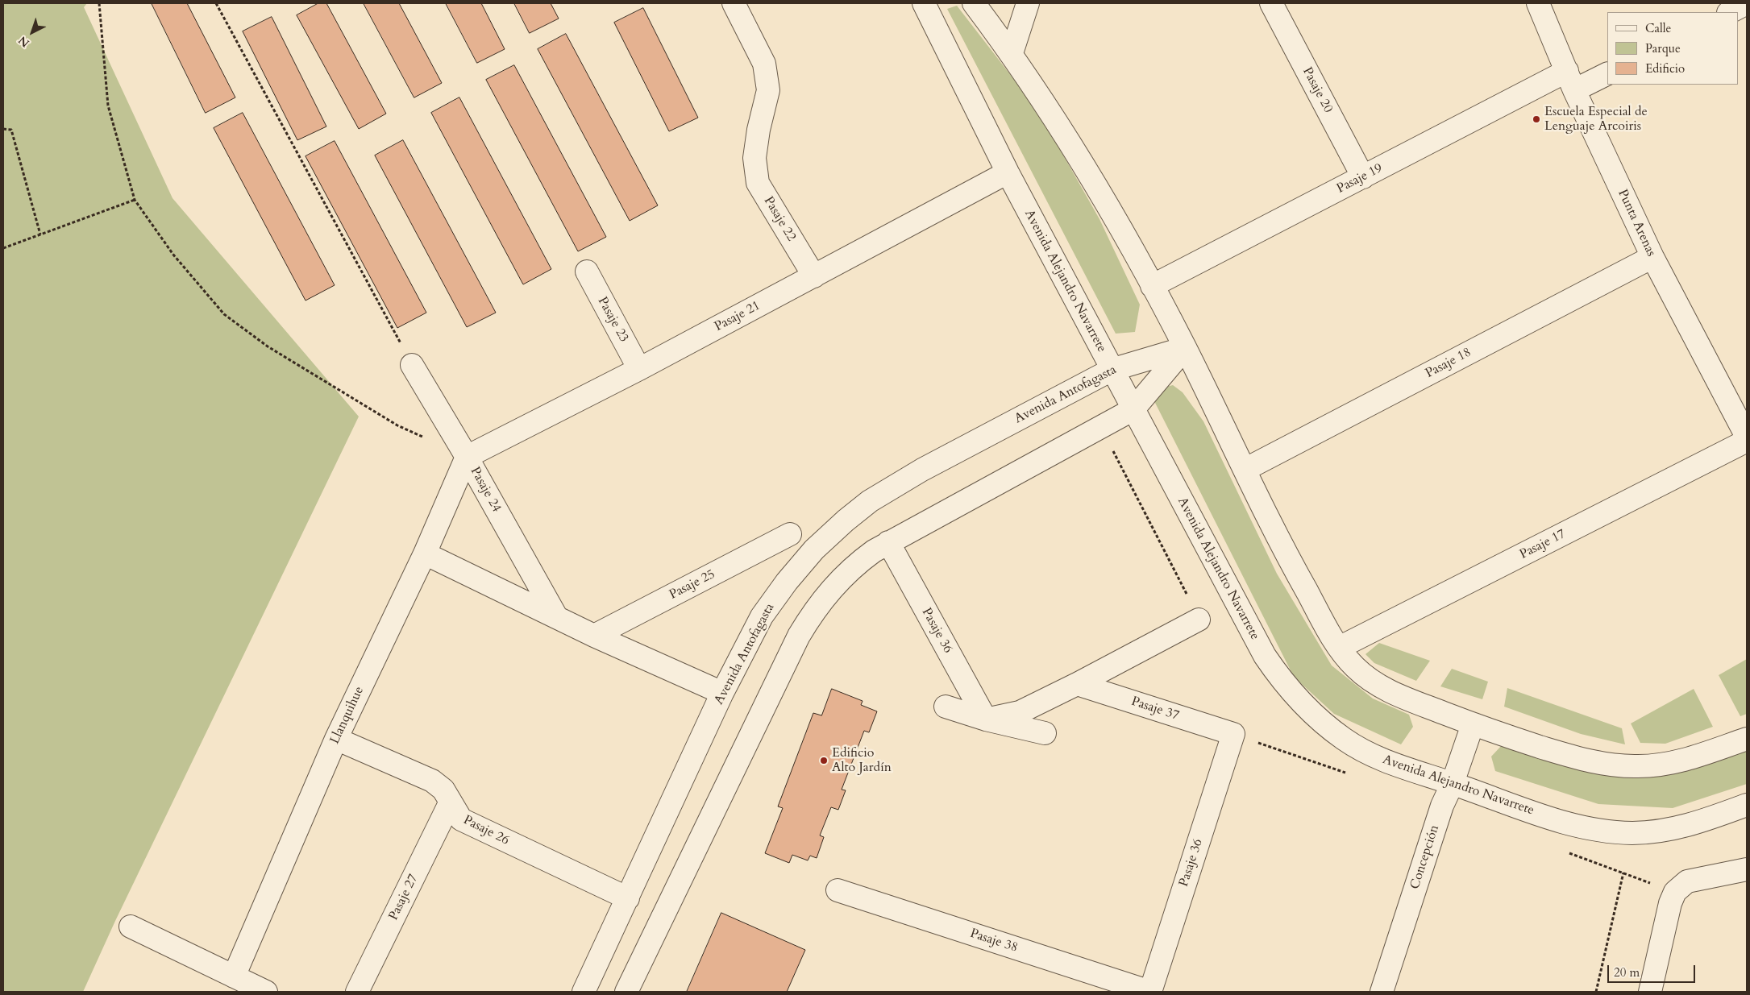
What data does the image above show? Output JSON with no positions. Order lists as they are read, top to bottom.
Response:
{
  "streets": {
    "street": [
      "Pasaje 20",
      "Pasaje 19",
      "Pasaje 22",
      "Punta Arenas",
      "Avenida Alejandro Navarrete",
      "Pasaje 21",
      "Pasaje 23",
      "Pasaje 18",
      "Avenida Antofagasta",
      "Pasaje 24",
      "Pasaje 17",
      "Pasaje 25",
      "Pasaje 36",
      "Pasaje 37",
      "Llanquihue",
      "Pasaje 26",
      "Concepción",
      "Pasaje 27",
      "Pasaje 38"
    ]
  },
  "crossings": [
    ["Pasaje 20", "Pasaje 19"],
    ["Pasaje 19", "Punta Arenas"],
    ["Pasaje 22", "Pasaje 21"],
    ["Punta Arenas", "Pasaje 18"],
    ["Avenida Alejandro Navarrete", "Pasaje 21"],
    ["Avenida Alejandro Navarrete", "Avenida Antofagasta"],
    ["Avenida Alejandro Navarrete", "Concepción"],
    ["Pasaje 21", "Pasaje 23"],
    ["Pasaje 21", "Pasaje 24"],
    ["Pasaje 21", "Llanquihue"],
    ["Avenida Antofagasta", "Pasaje 26"],
    ["Pasaje 24", "Llanquihue"],
    ["Pasaje 36", "Pasaje 37"],
    ["Pasaje 36", "Pasaje 38"],
    ["Llanquihue", "Pasaje 26"],
    ["Pasaje 26", "Pasaje 27"]
  ],
  "places": ["Escuela Especial de Lenguaje Arcoiris", "Edificio Alto Jardín"],
  "legend": ["Calle", "Parque", "Edificio"],
  "scale_bar": "20 m",
  "north": "bottom left"
}
